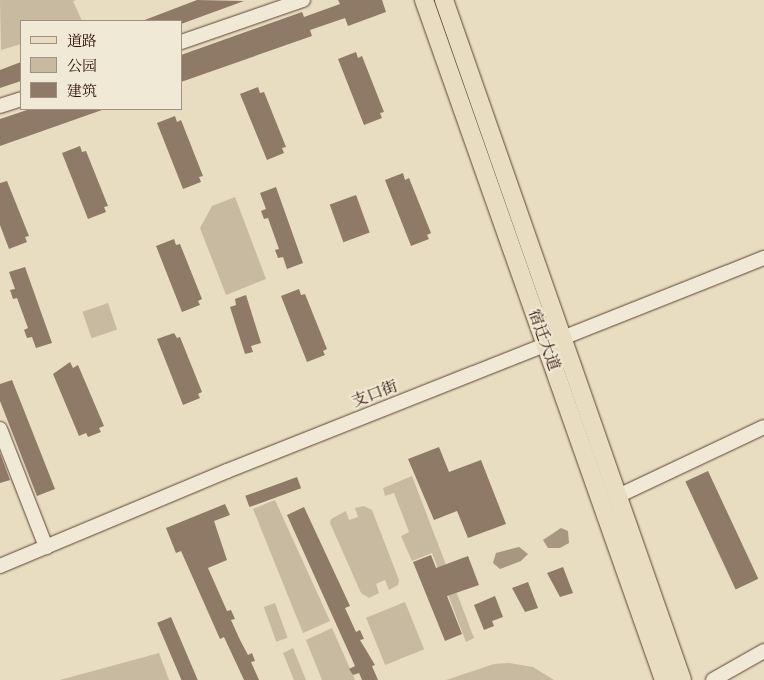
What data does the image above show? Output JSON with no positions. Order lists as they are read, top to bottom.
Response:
{
  "streets": {
    "main road": ["宿迁大道"],
    "street": ["支口街"]
  },
  "crossings": [
    ["宿迁大道", "支口街"]
  ],
  "legend": ["道路", "公园", "建筑"]
}
